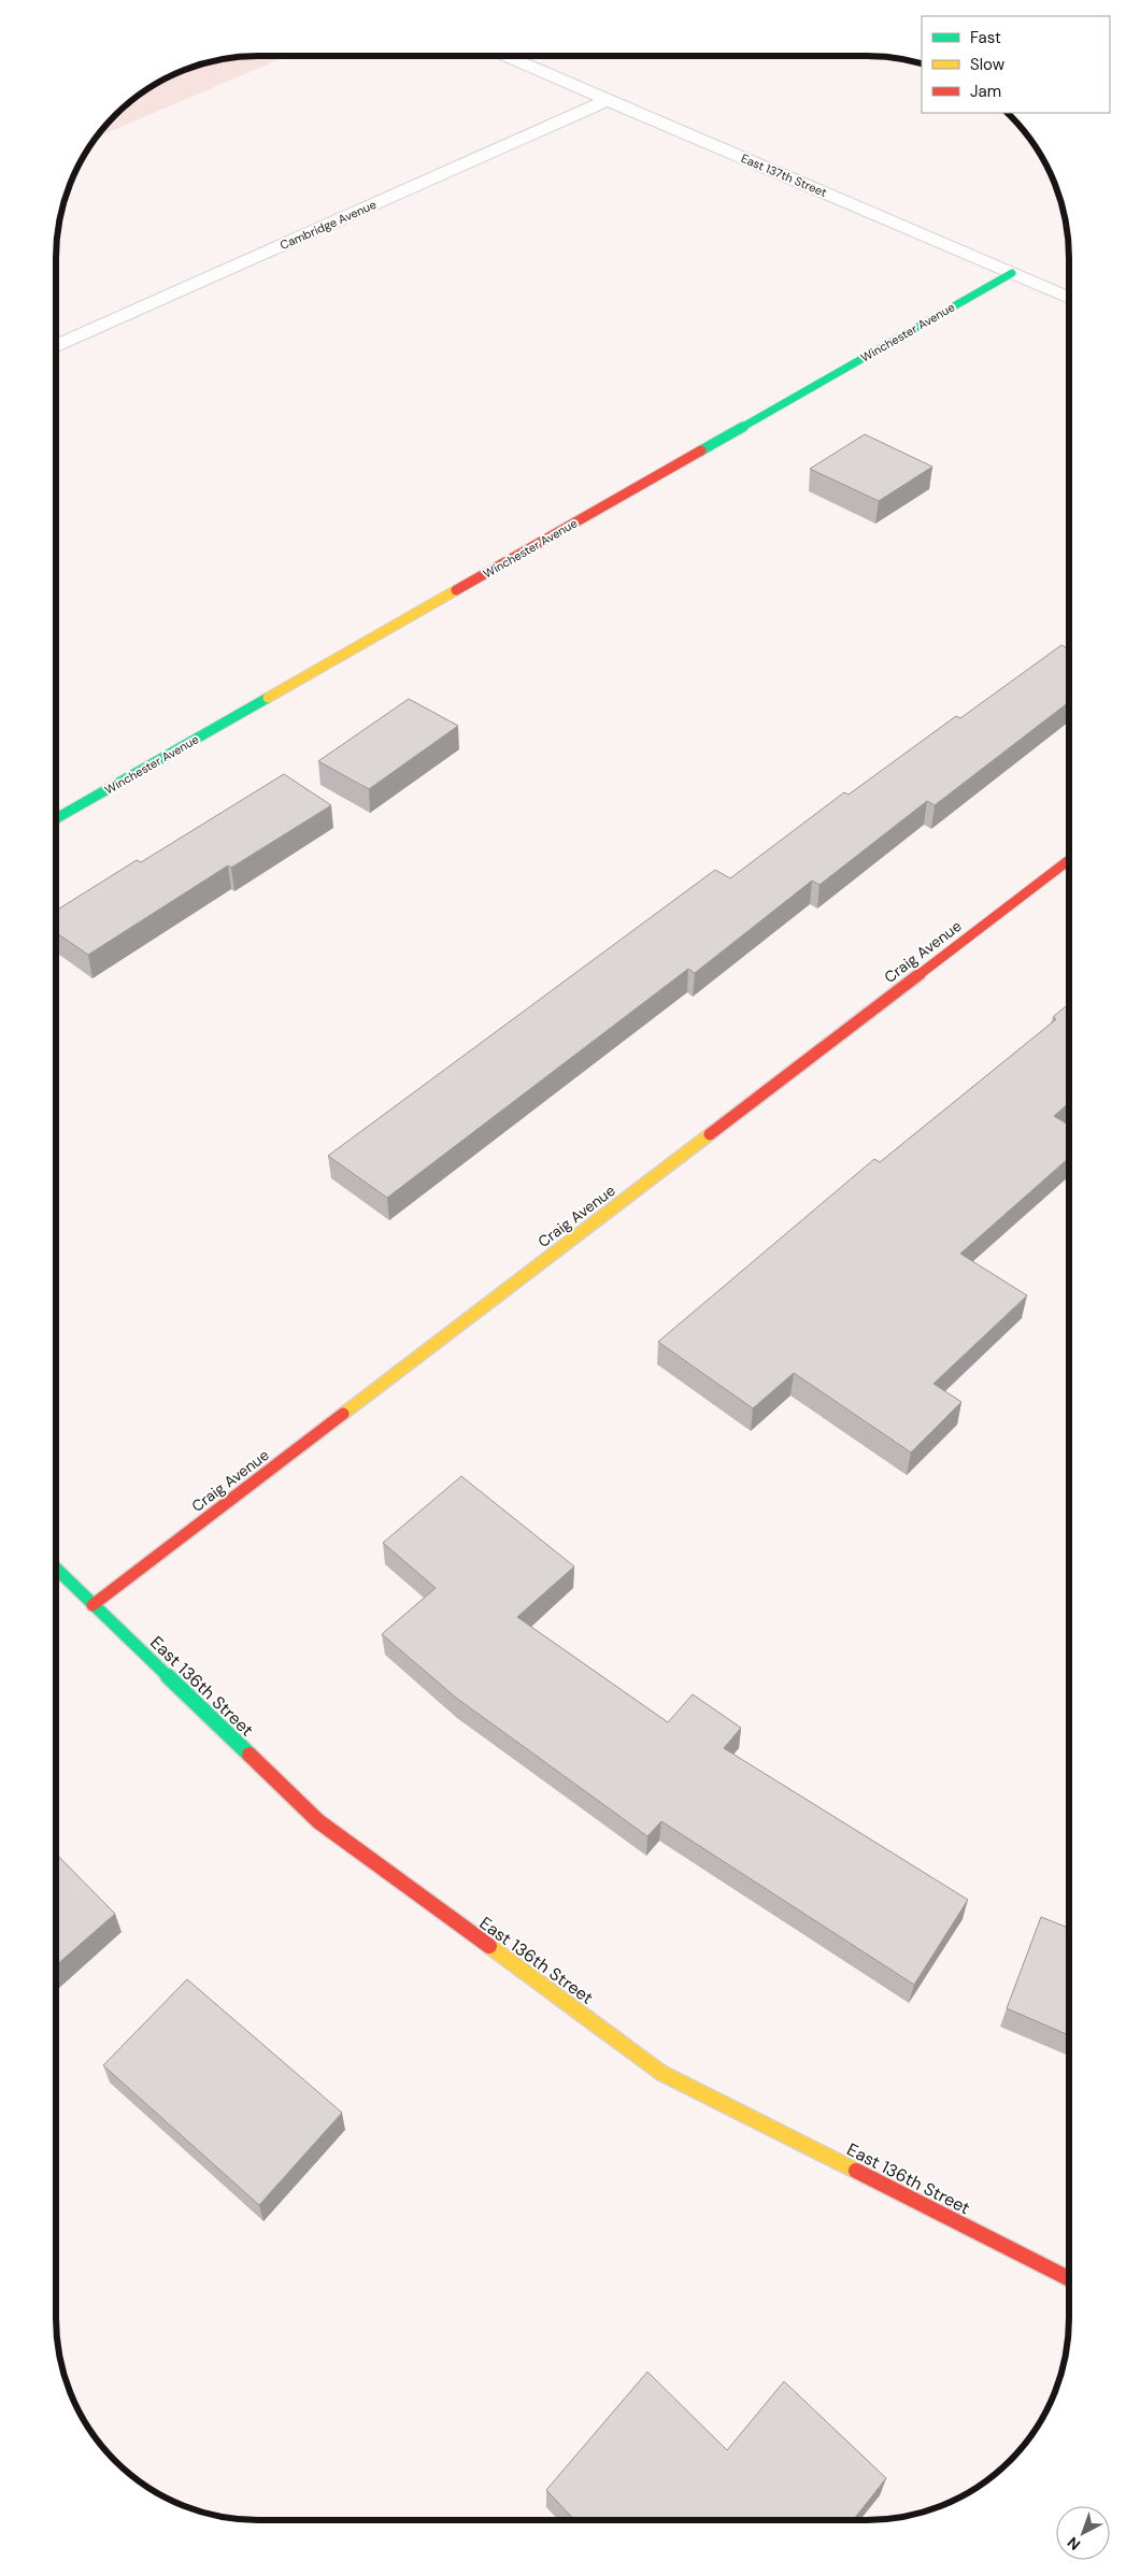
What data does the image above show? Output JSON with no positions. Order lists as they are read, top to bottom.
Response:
{
  "streets": {
    "street": [
      "East 137th Street",
      "Cambridge Avenue",
      "Winchester Avenue",
      "Craig Avenue",
      "East 136th Street"
    ]
  },
  "crossings": [
    ["East 137th Street", "Cambridge Avenue"],
    ["East 137th Street", "Winchester Avenue"],
    ["Craig Avenue", "East 136th Street"]
  ],
  "legend": ["Fast", "Slow", "Jam"],
  "north": "bottom left"
}
